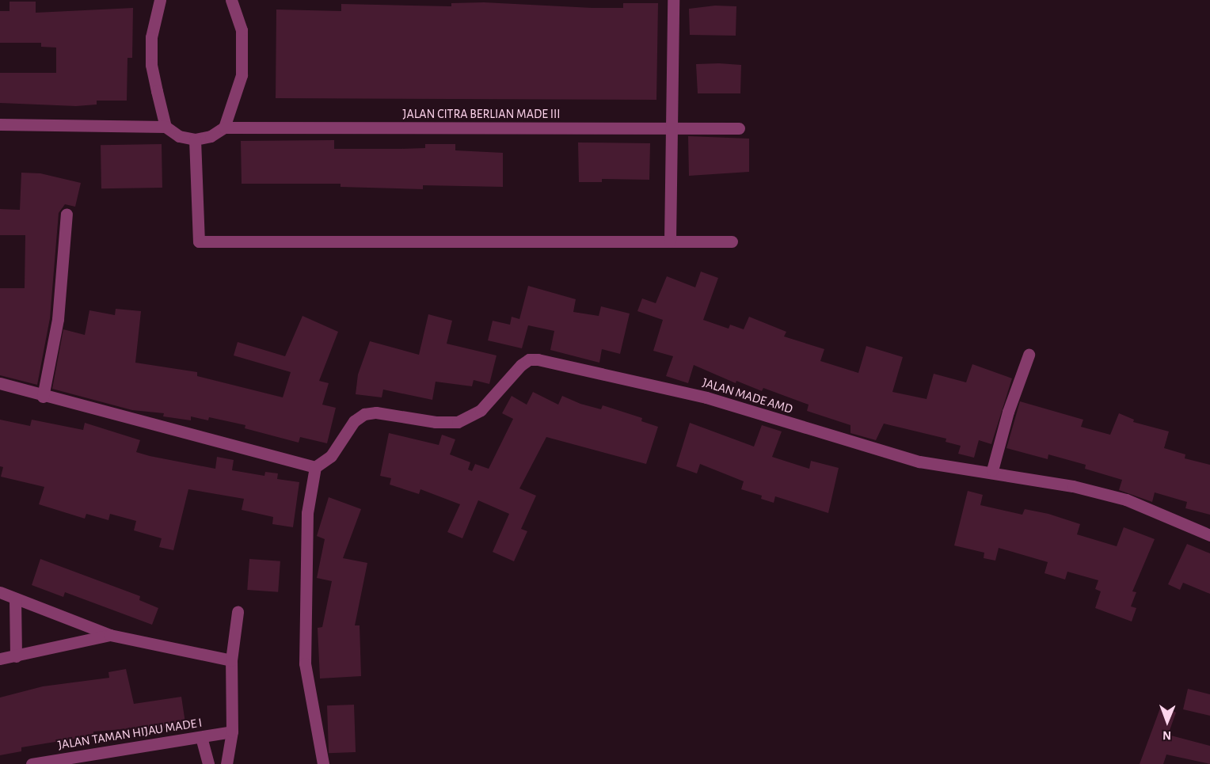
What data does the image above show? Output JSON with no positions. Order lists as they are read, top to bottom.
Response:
{
  "streets": {
    "street": ["JALAN CITRA BERLIAN MADE III", "JALAN MADE AMD", "JALAN TAMAN HIJAU MADE I"]
  },
  "north": "bottom"
}
